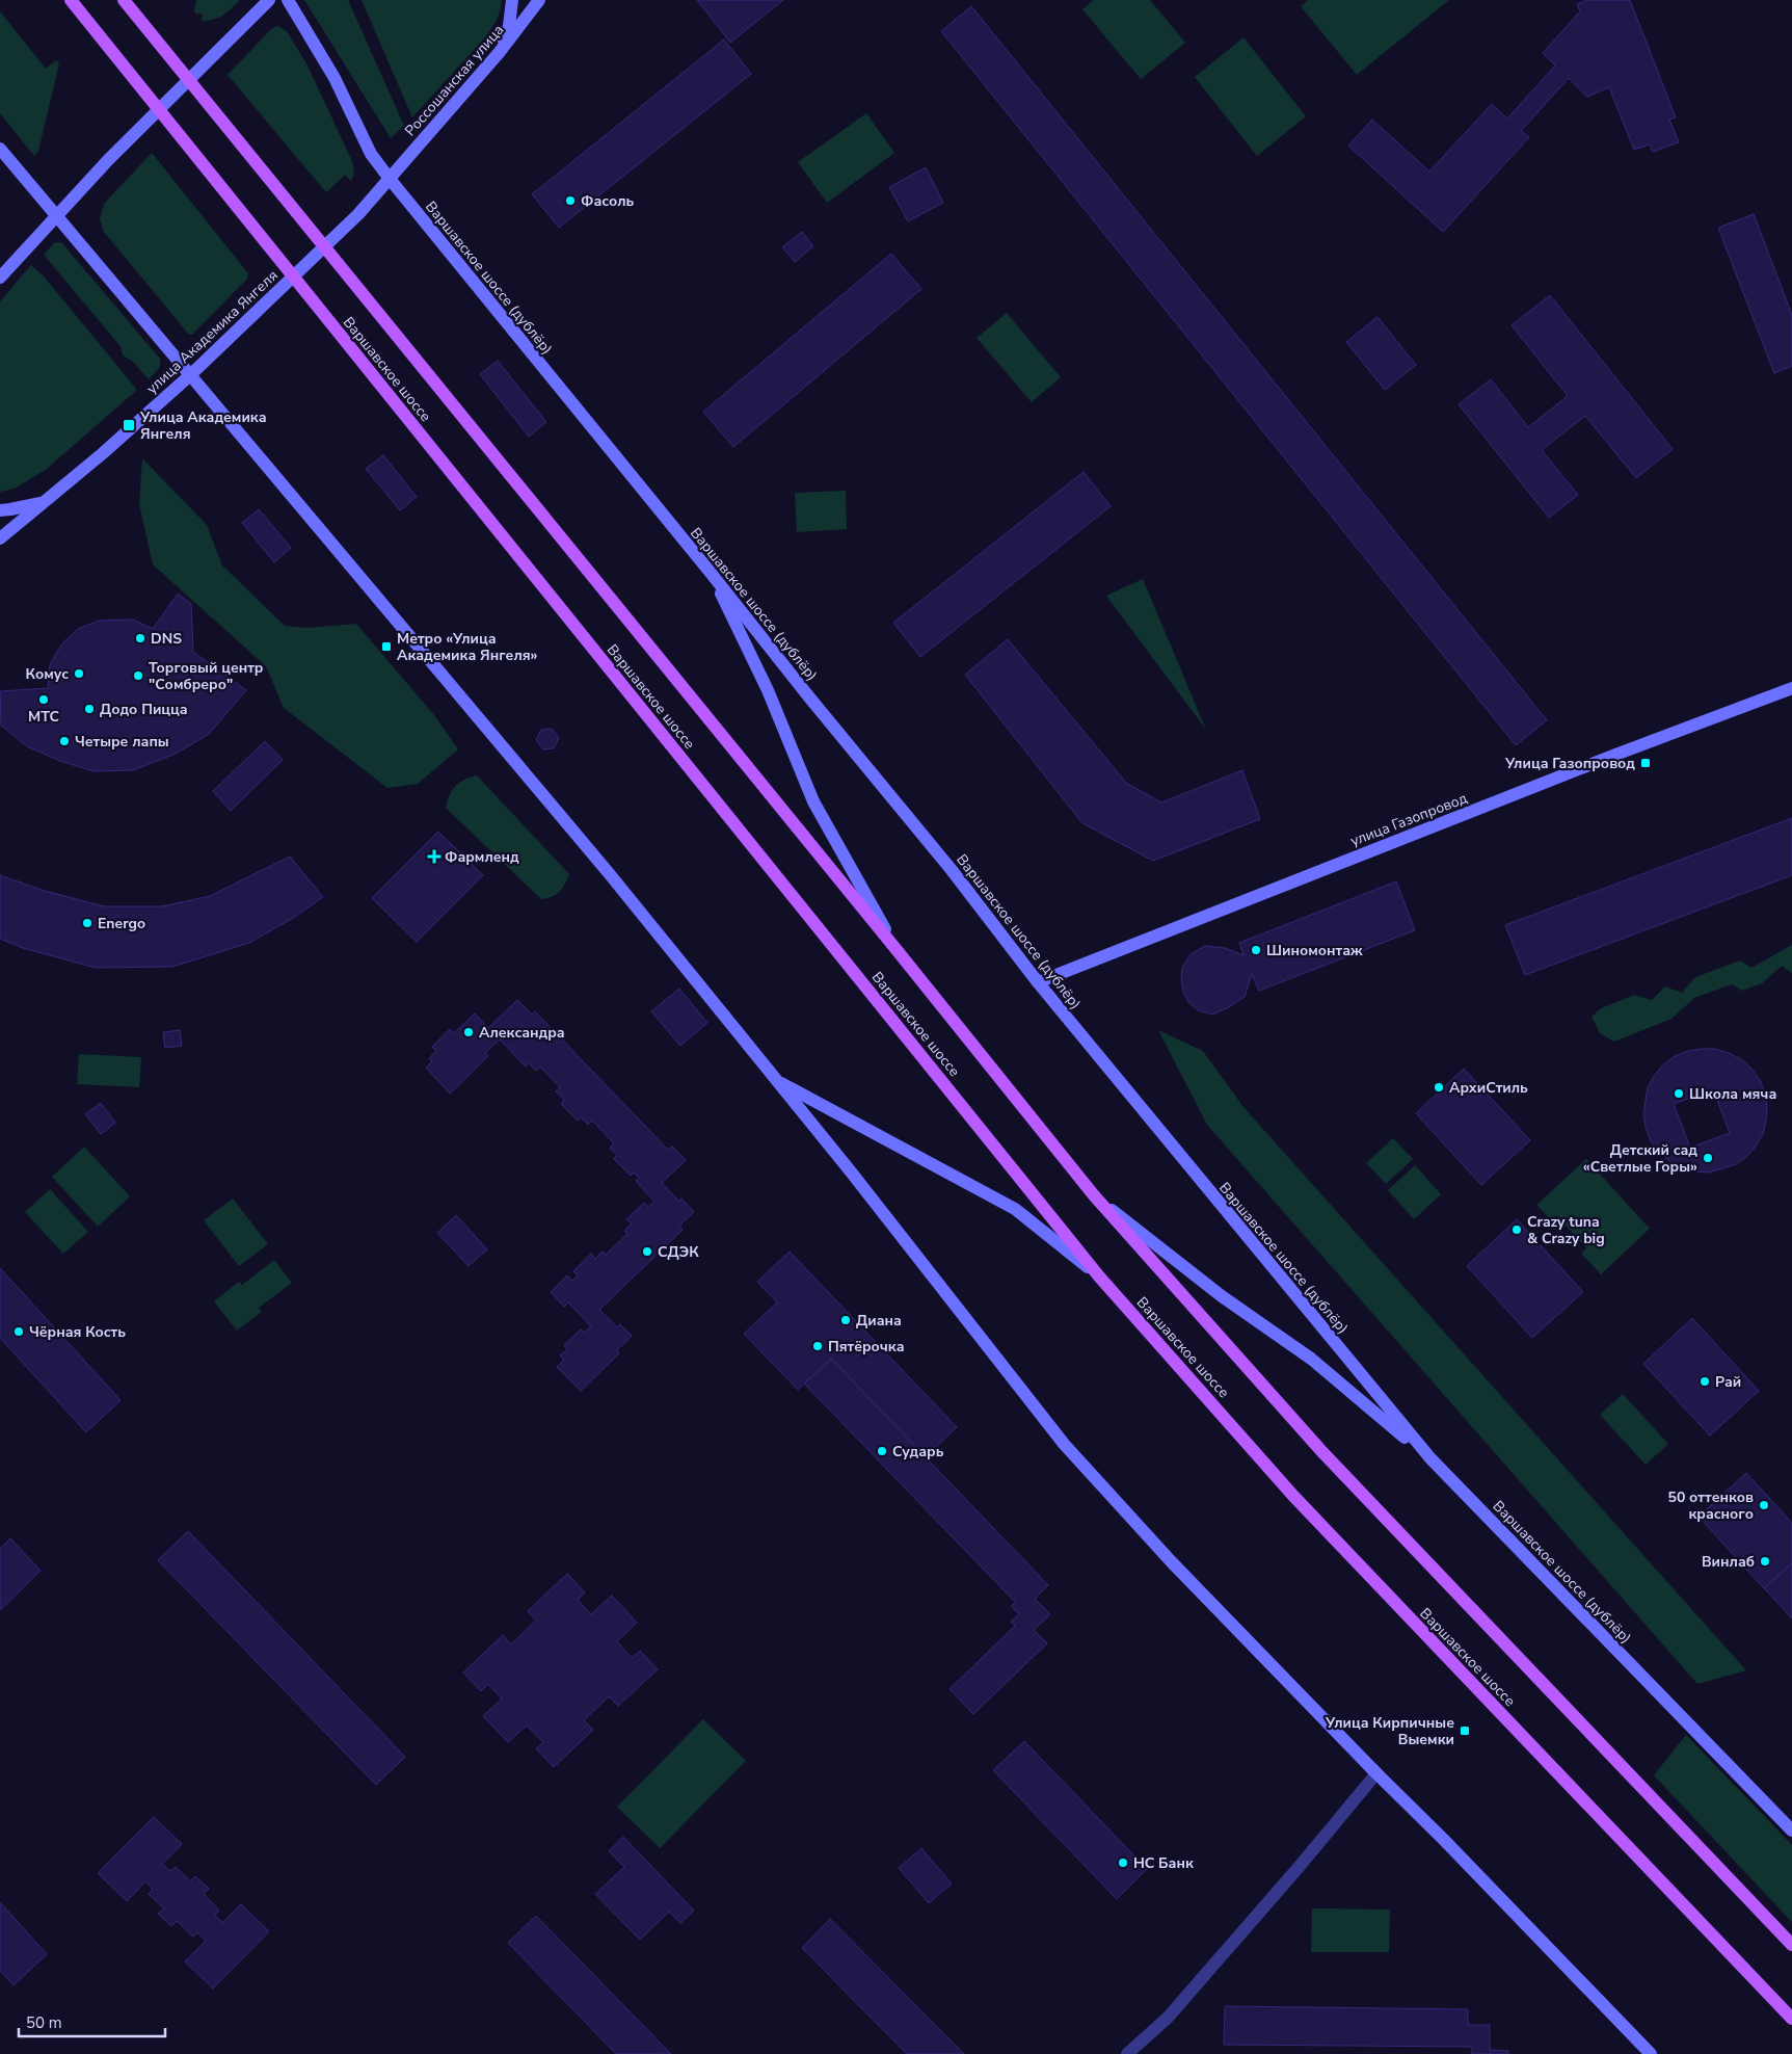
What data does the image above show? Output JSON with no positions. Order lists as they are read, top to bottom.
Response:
{
  "streets": {
    "main road": [
      "Россошанская улица",
      "Варшавское шоссе (дублёр)",
      "улица Академика Янгеля",
      "Варшавское шоссе",
      "улица Газопровод"
    ]
  },
  "crossings": [
    ["Россошанская улица", "Варшавское шоссе (дублёр)"],
    ["Россошанская улица", "улица Академика Янгеля"],
    ["Варшавское шоссе (дублёр)", "улица Академика Янгеля"],
    ["Варшавское шоссе (дублёр)", "улица Газопровод"]
  ],
  "places": {
    "other": [
      "Фасоль",
      "DNS",
      "Комус",
      "Торговый центр \"Сомбреро\"",
      "МТС",
      "Додо Пицца",
      "Четыре лапы",
      "Energo",
      "Шиномонтаж",
      "Александра",
      "АрхиСтиль",
      "Школа мяча",
      "Детский сад «Светлые Горы»",
      "Crazy tuna & Crazy big",
      "СДЭК",
      "Диана",
      "Чёрная Кость",
      "Пятёрочка",
      "Рай",
      "Сударь",
      "50 оттенков красного",
      "Винлаб",
      "НС Банк"
    ],
    "transit": [
      "Улица Академика Янгеля",
      "Метро «Улица Академика Янгеля»",
      "Улица Газопровод",
      "Улица Кирпичные Выемки"
    ],
    "health": ["Фармленд"]
  },
  "scale_bar": "50 m"
}
